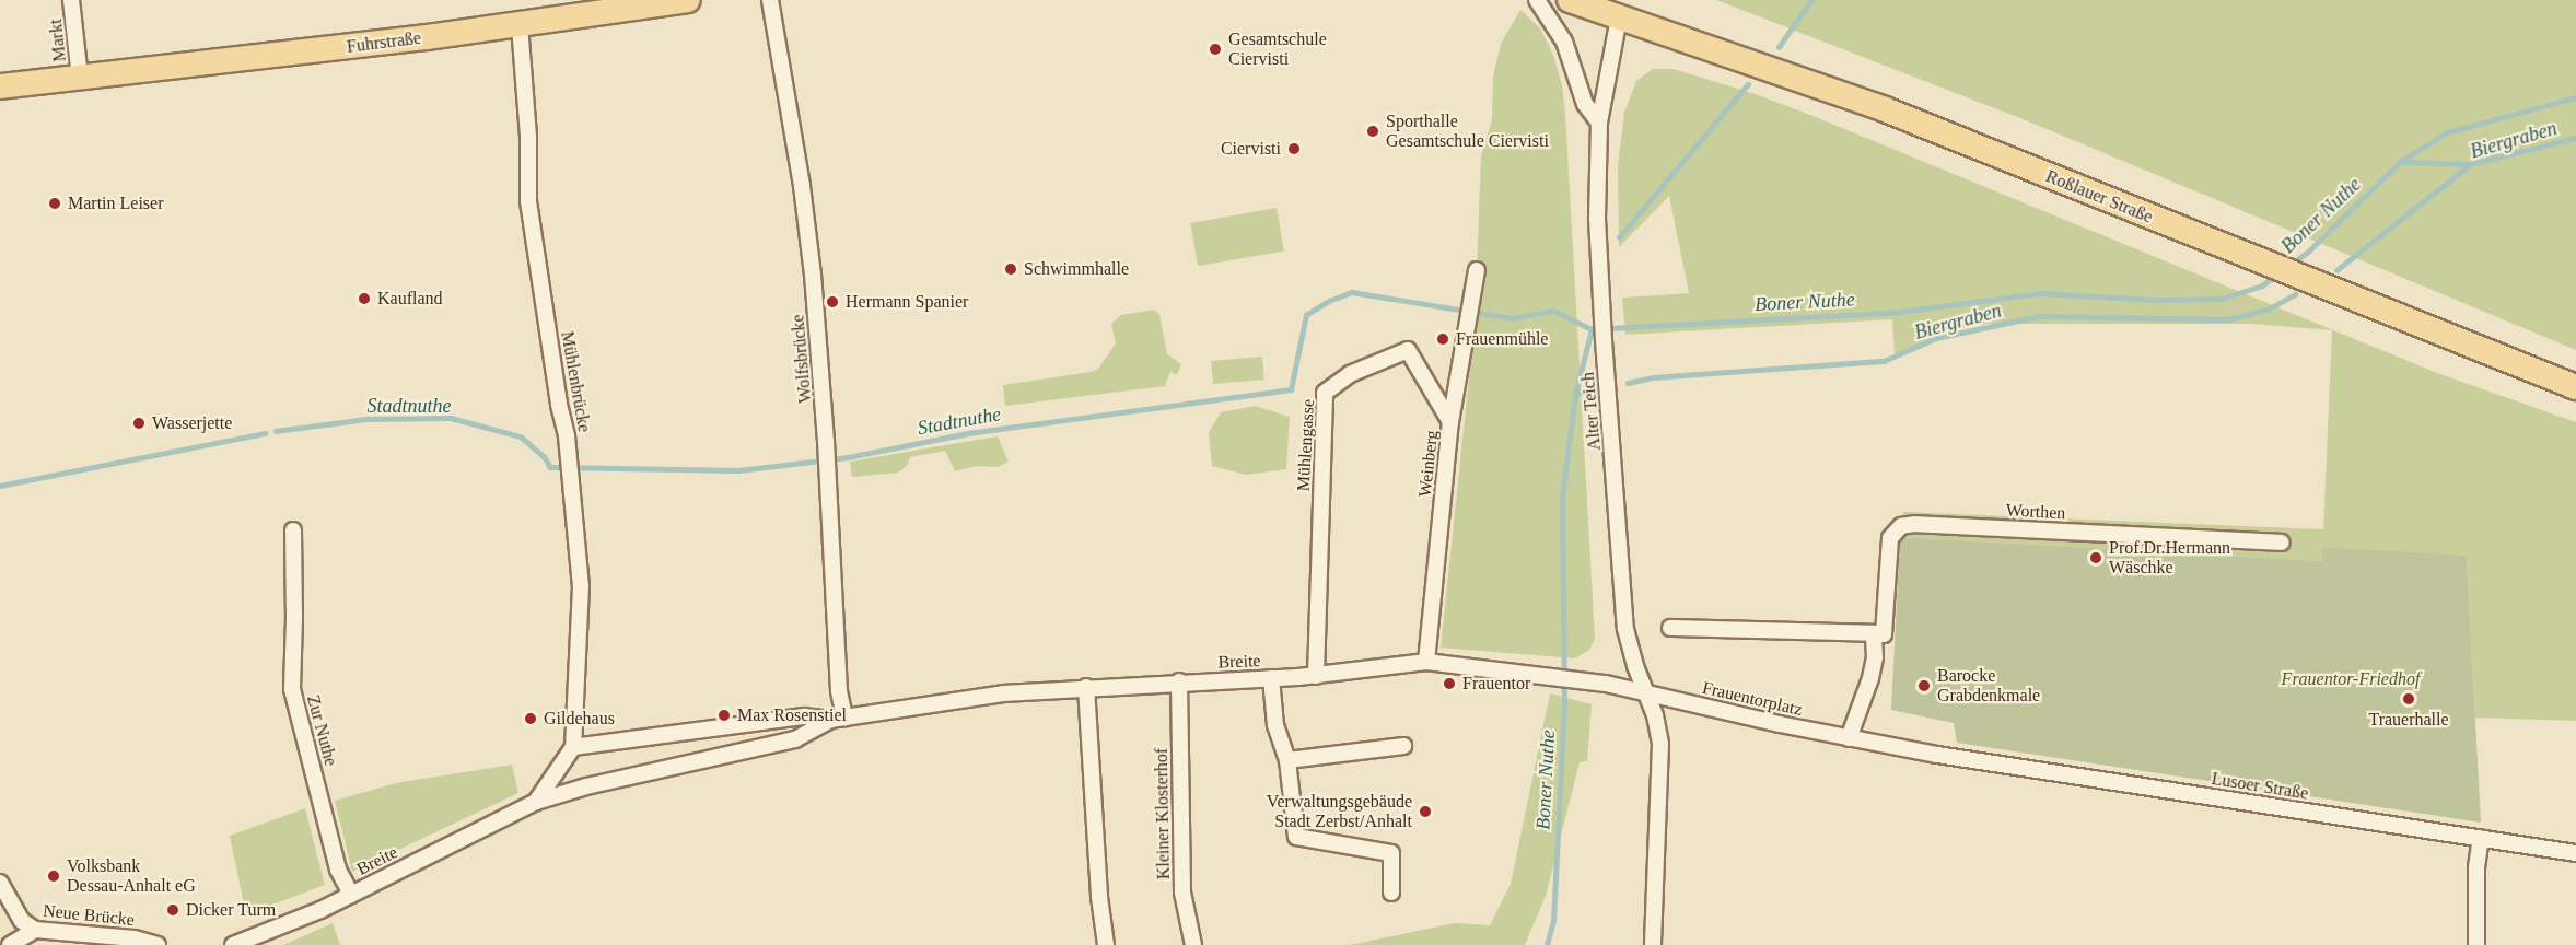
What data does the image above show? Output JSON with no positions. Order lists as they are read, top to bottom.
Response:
{
  "streets": {
    "main road": ["Fuhrstraße", "Roßlauer Straße"],
    "street": [
      "Markt",
      "Wolfsbrücke",
      "Mühlenbrücke",
      "Alter Teich",
      "Mühlengasse",
      "Weinberg",
      "Worthen",
      "Breite",
      "Frauentorplatz",
      "Zur Nuthe",
      "Lusoer Straße",
      "Kleiner Klosterhof",
      "Neue Brücke"
    ]
  },
  "crossings": [
    ["Markt", "Fuhrstraße"],
    ["Fuhrstraße", "Mühlenbrücke"],
    ["Roßlauer Straße", "Alter Teich"],
    ["Wolfsbrücke", "Breite"],
    ["Mühlenbrücke", "Breite"],
    ["Alter Teich", "Breite"],
    ["Alter Teich", "Frauentorplatz"],
    ["Mühlengasse", "Weinberg"],
    ["Mühlengasse", "Breite"],
    ["Weinberg", "Breite"],
    ["Breite", "Frauentorplatz"],
    ["Breite", "Zur Nuthe"],
    ["Breite", "Kleiner Klosterhof"],
    ["Frauentorplatz", "Lusoer Straße"]
  ],
  "water": ["Biergraben", "Boner Nuthe", "Stadtnuthe"],
  "parks": ["Frauentor-Friedhof"],
  "places": [
    "Gesamtschule Ciervisti",
    "Sporthalle Gesamtschule Ciervisti",
    "Ciervisti",
    "Martin Leiser",
    "Schwimmhalle",
    "Kaufland",
    "Hermann Spanier",
    "Frauenmühle",
    "Wasserjette",
    "Prof.Dr.Hermann Wäschke",
    "Frauentor",
    "Barocke Grabdenkmale",
    "Trauerhalle",
    "Max Rosenstiel",
    "Gildehaus",
    "Verwaltungsgebäude Stadt Zerbst/Anhalt",
    "Volksbank Dessau-Anhalt eG",
    "Dicker Turm"
  ]
}
